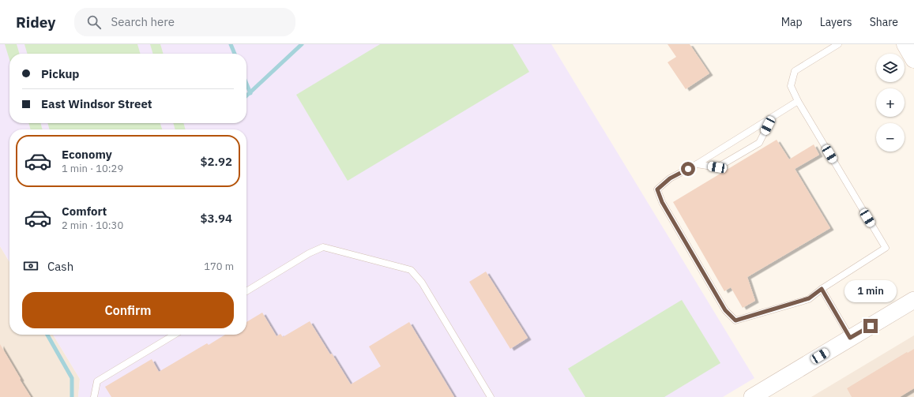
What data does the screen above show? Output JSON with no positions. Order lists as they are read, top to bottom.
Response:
{
  "page": {
    "header": "Ridey",
    "search": "Search here",
    "nav": ["Map", "Layers", "Share"],
    "map_buttons": ["+", "−"],
    "banner": ["Pickup", "East Windsor Street"],
    "list": [
      {
        "name": "Economy",
        "note": "1 min · 10:29",
        "value": "$2.92"
      },
      {
        "name": "Comfort",
        "note": "2 min · 10:30",
        "value": "$3.94"
      }
    ],
    "pay": ["Cash", "170 m"],
    "bubble": "1 min",
    "buttons": "Confirm"
  }
}
